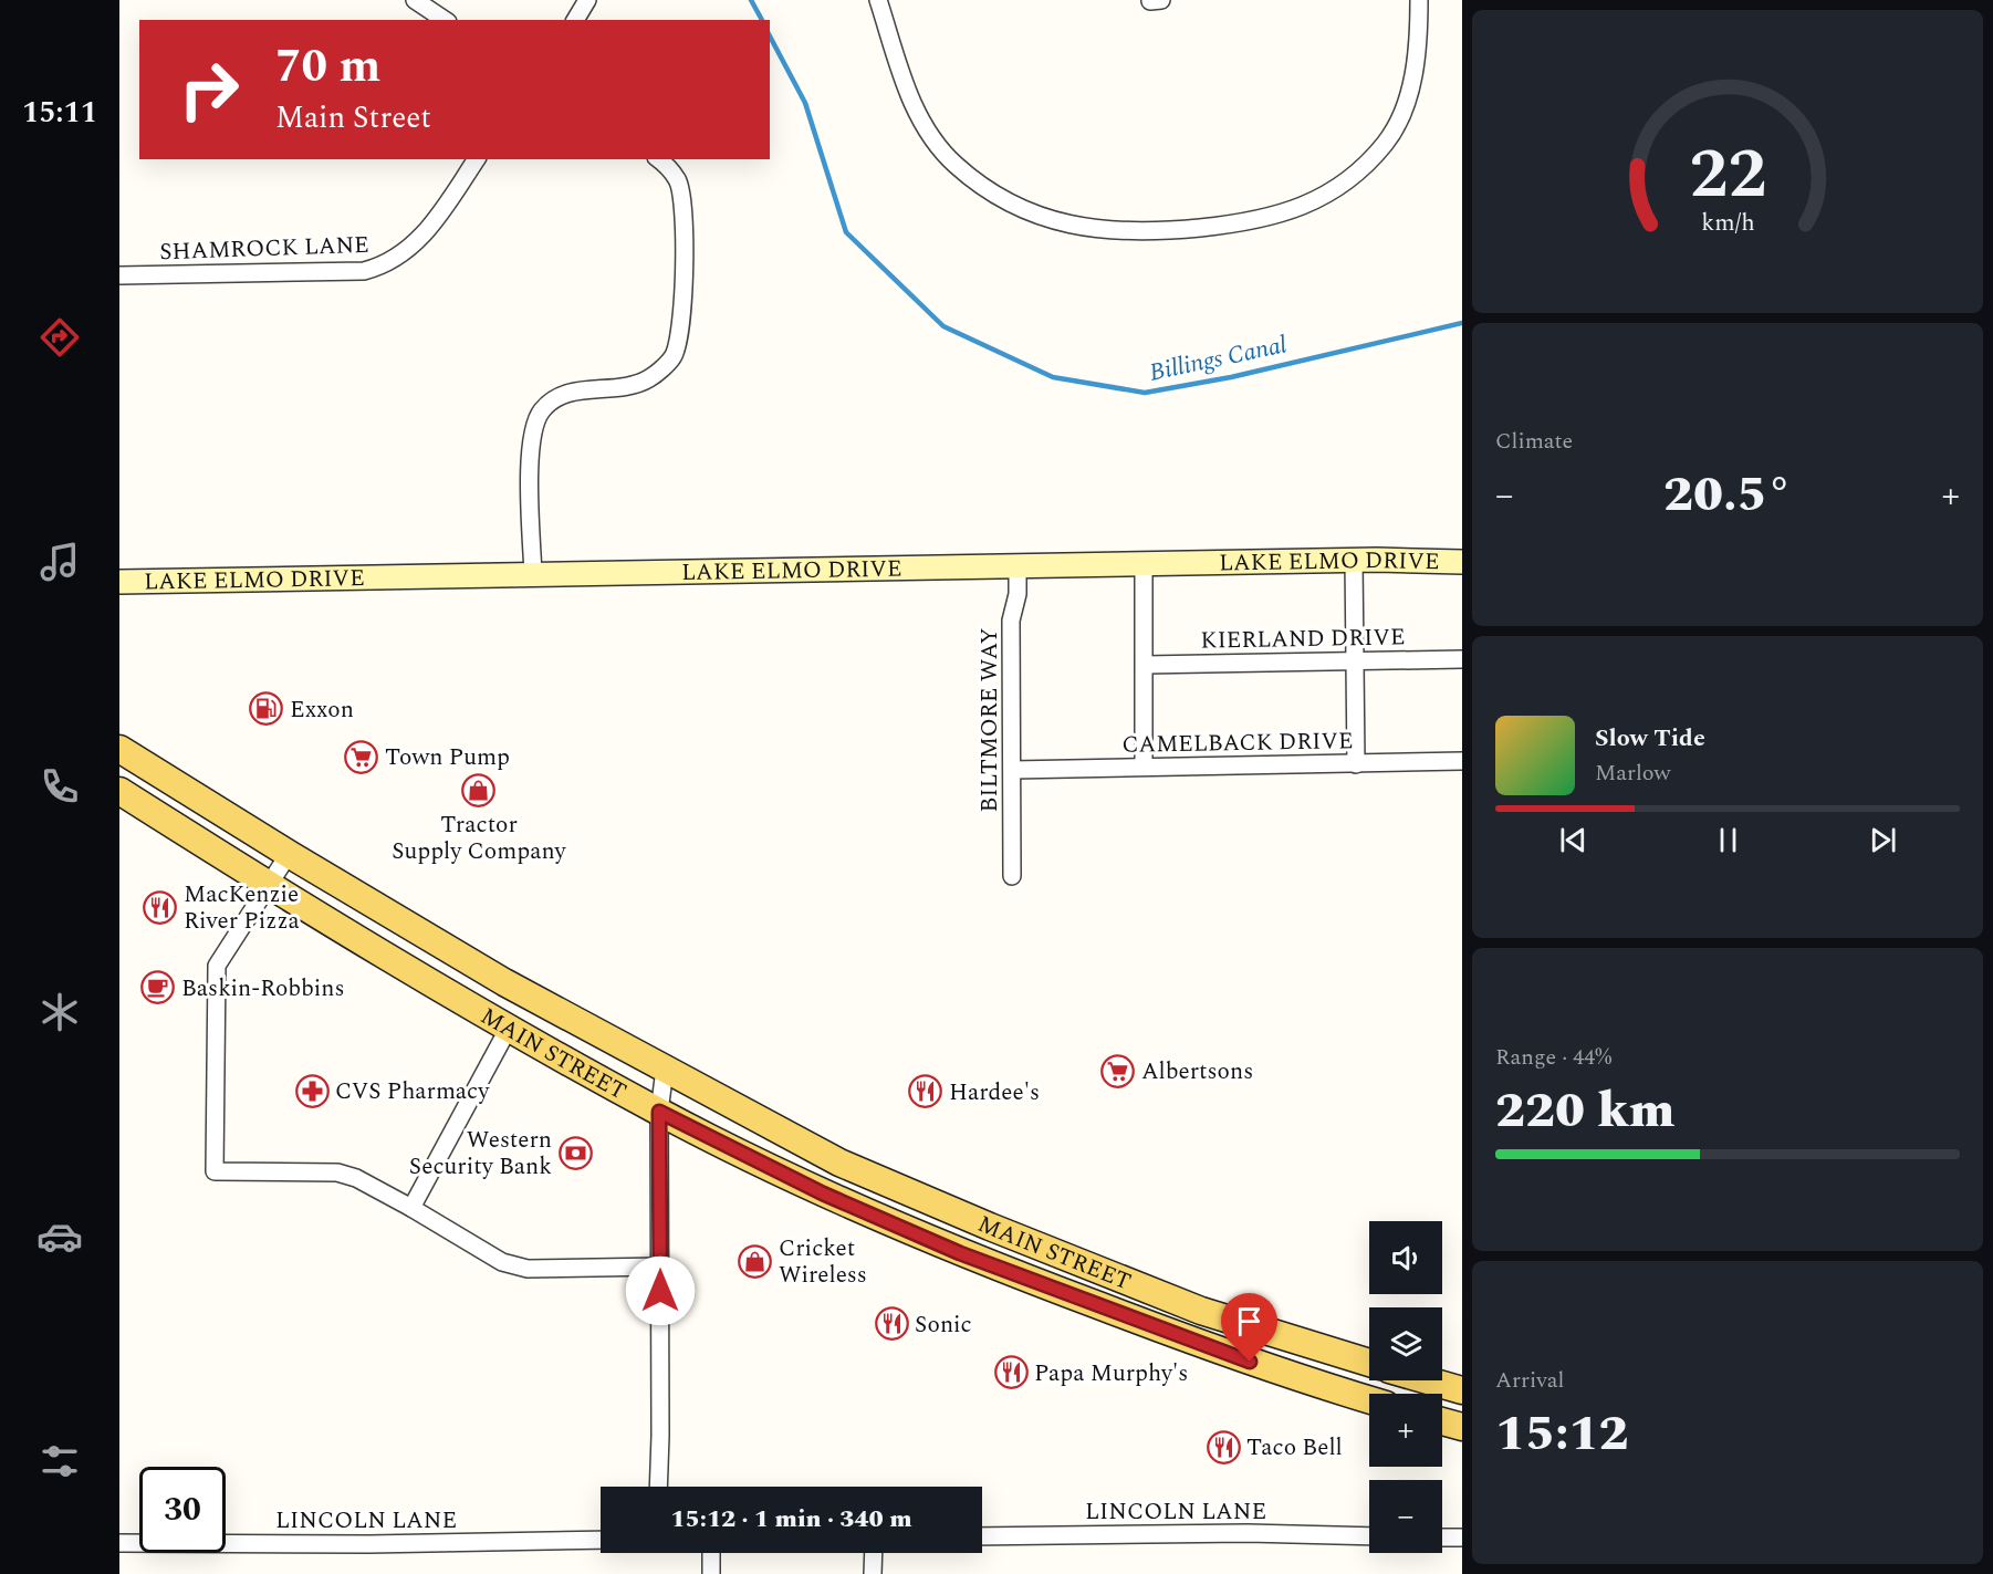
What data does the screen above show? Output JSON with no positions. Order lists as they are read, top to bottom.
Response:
{
  "streets": {
    "main road": ["LAKE ELMO DRIVE", "MAIN STREET"],
    "street": [
      "SHAMROCK LANE",
      "KIERLAND DRIVE",
      "BILTMORE WAY",
      "CAMELBACK DRIVE",
      "LINCOLN LANE"
    ]
  },
  "crossings": [
    ["LAKE ELMO DRIVE", "BILTMORE WAY"],
    ["BILTMORE WAY", "CAMELBACK DRIVE"]
  ],
  "water": ["Billings Canal"],
  "places": {
    "fuel station": ["Exxon"],
    "supermarket": ["Town Pump", "Albertsons"],
    "shop": ["Tractor Supply Company", "Cricket Wireless"],
    "restaurant": [
      "MacKenzie River Pizza",
      "Hardee's",
      "Sonic",
      "Papa Murphy's",
      "Taco Bell"
    ],
    "cafe": ["Baskin-Robbins"],
    "pharmacy": ["CVS Pharmacy"],
    "bank": ["Western Security Bank"]
  },
  "page": {
    "tabs": "15:11",
    "turn": ["70 m", "Main Street"],
    "tile": [
      "Climate",
      ["Range · 44%", "220 km"],
      ["Arrival", "15:12"]
    ],
    "heat": ["−", "20.5°", "+"],
    "song": ["Slow Tide", "Marlow"],
    "map_buttons": ["+", "−"],
    "limit": "30",
    "trip": "15:12 · 1 min · 340 m",
    "gauge": ["22", "km/h"]
  }
}
